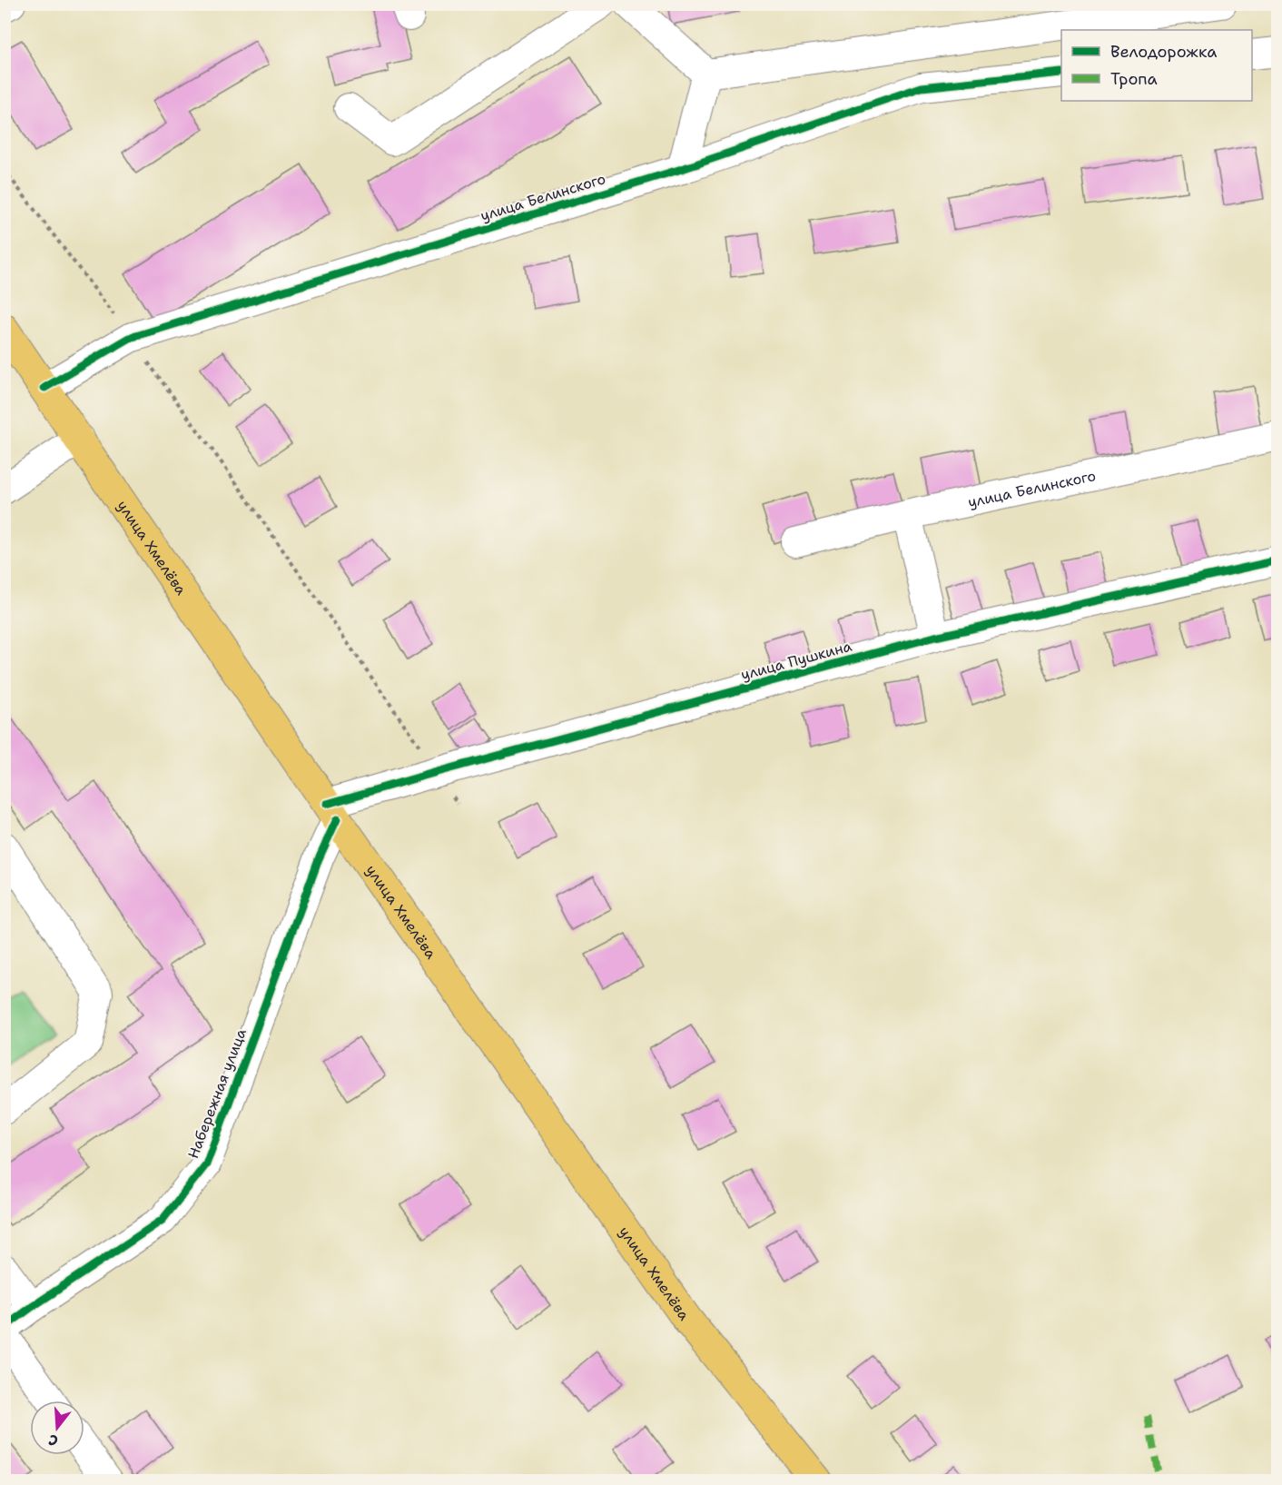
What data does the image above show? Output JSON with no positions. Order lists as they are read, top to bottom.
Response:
{
  "streets": {
    "main road": ["улица Хмелёва"],
    "street": ["улица Белинского", "улица Пушкина", "Набережная улица"]
  },
  "crossings": [
    ["улица Белинского", "улица Хмелёва"],
    ["улица Хмелёва", "улица Пушкина"],
    ["улица Хмелёва", "Набережная улица"],
    ["улица Пушкина", "Набережная улица"]
  ],
  "legend": ["Велодорожка", "Тропа"],
  "north": "bottom"
}
